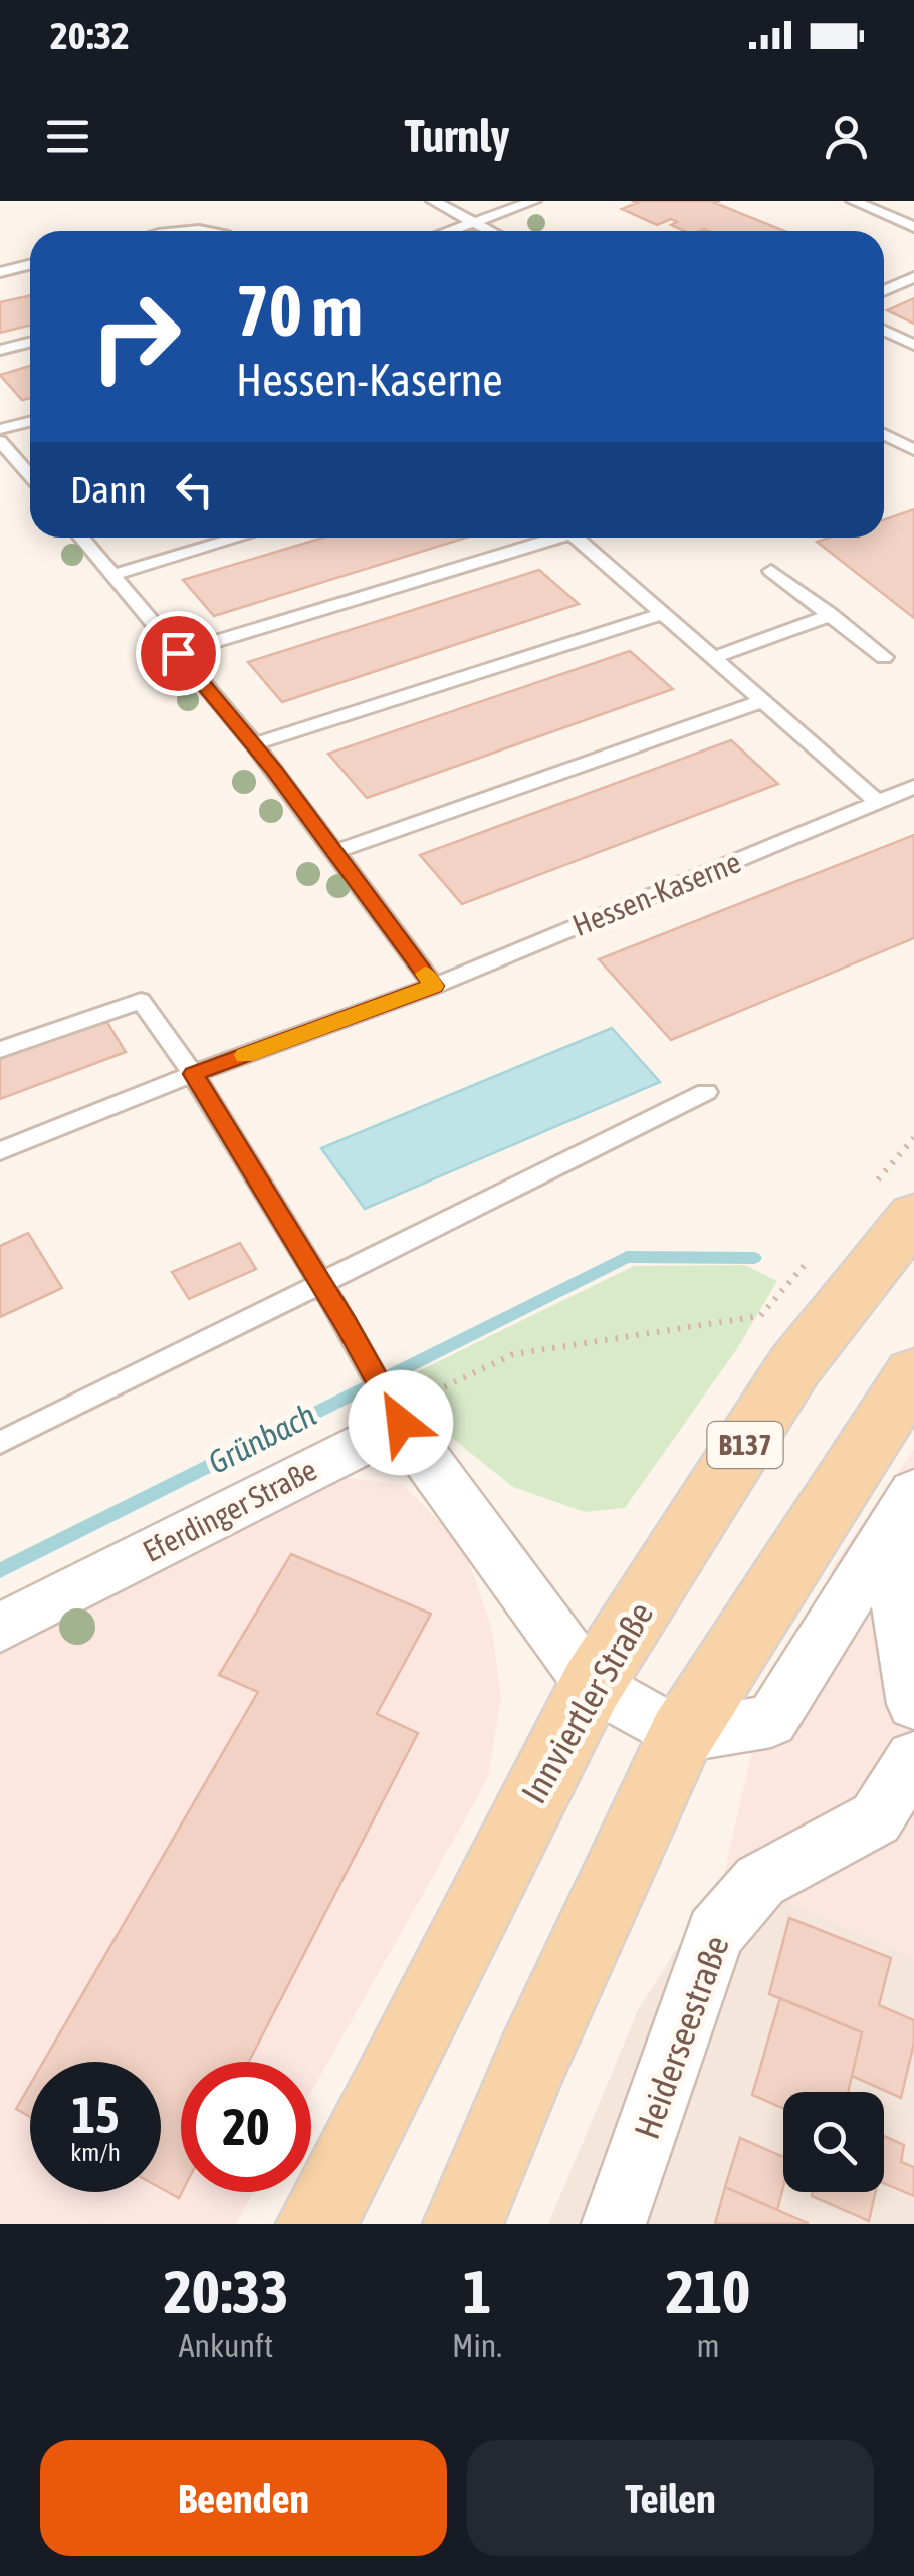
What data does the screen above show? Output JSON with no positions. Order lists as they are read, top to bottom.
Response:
{
  "streets": {
    "main road": ["B137", "Innviertler Straße"],
    "street": ["Eferdinger Straße", "Heiderseestraße"],
    "lane": ["Hessen-Kaserne"]
  },
  "water": ["Grünbach"],
  "page": {
    "status": "20:32",
    "header": "Turnly",
    "turn": ["70 m", "Hessen-Kaserne"],
    "then": "Dann",
    "speed": "15 km/h",
    "limit": "20",
    "eta": [
      "20:33",
      "Ankunft",
      "1",
      "Min.",
      "210",
      "m"
    ],
    "buttons": ["Beenden", "Teilen"]
  }
}
